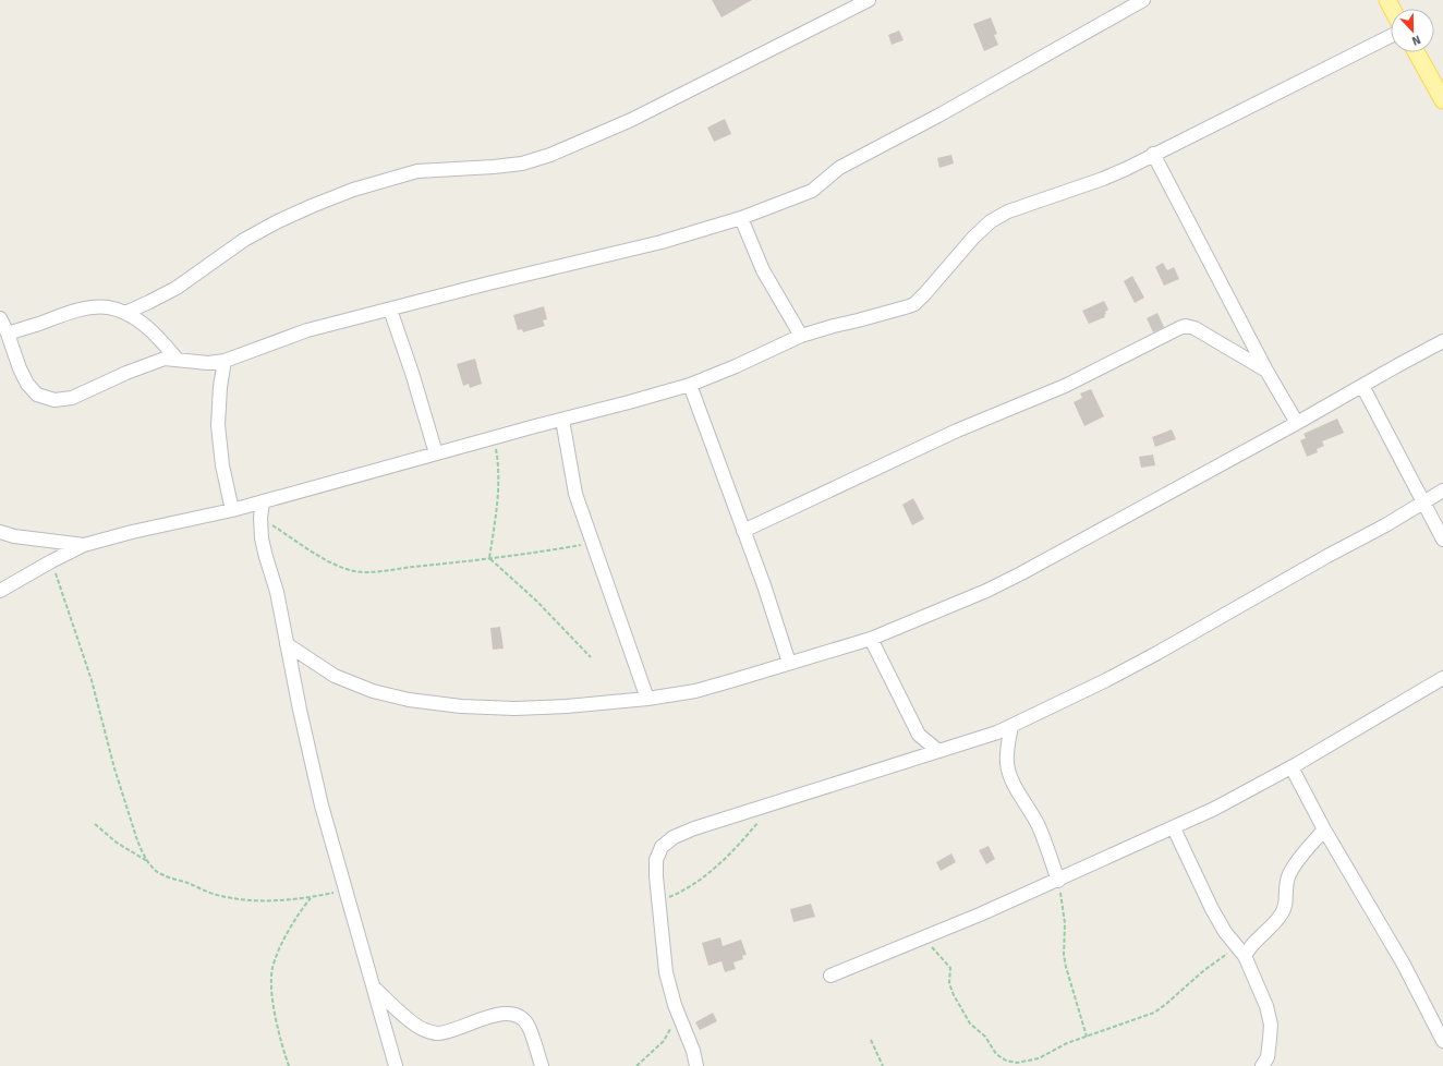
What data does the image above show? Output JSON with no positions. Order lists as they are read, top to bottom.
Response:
{
  "north": "bottom"
}
